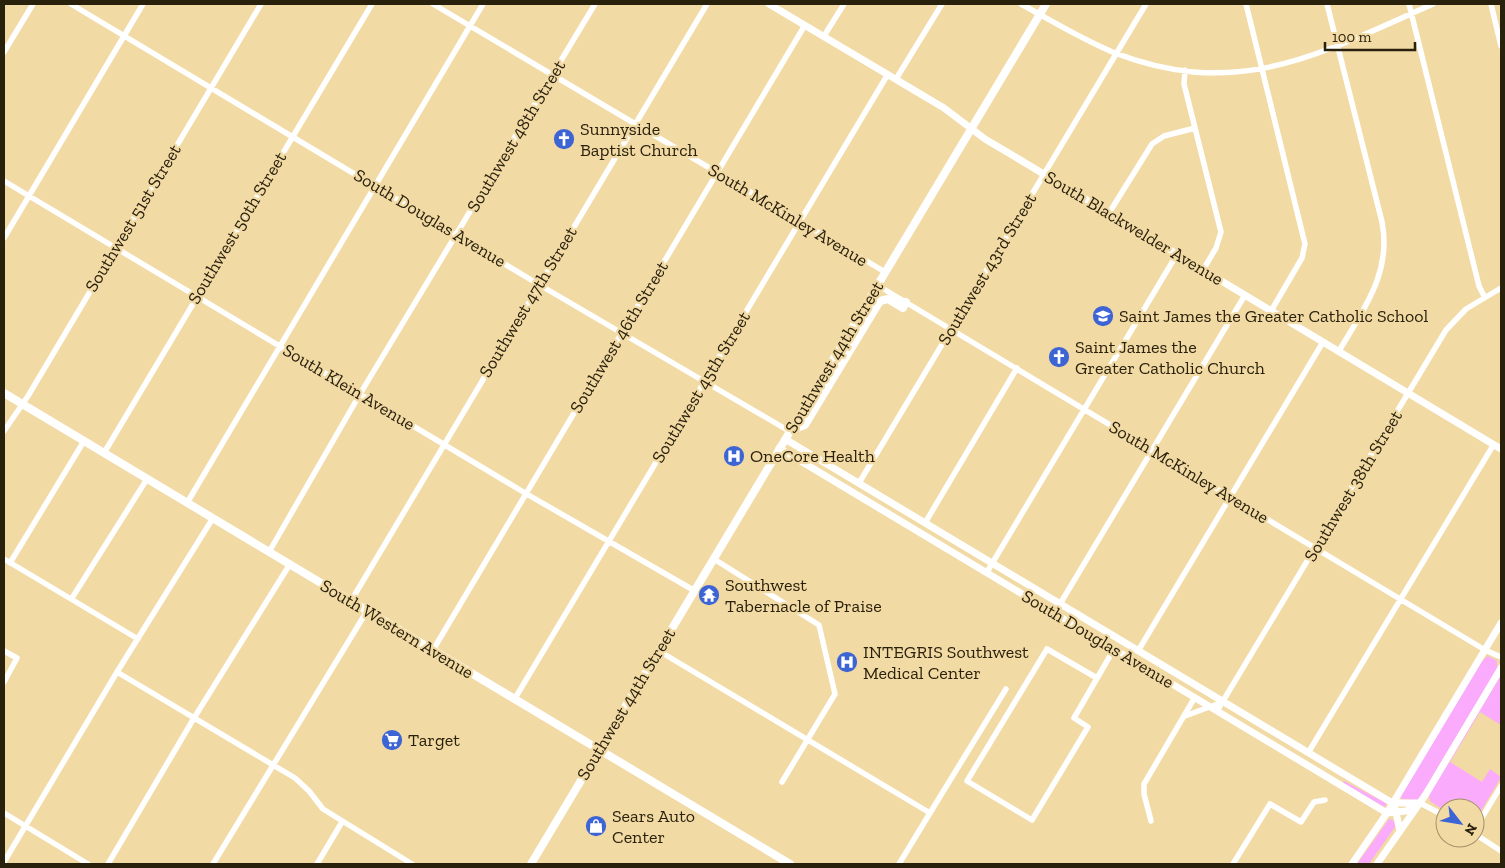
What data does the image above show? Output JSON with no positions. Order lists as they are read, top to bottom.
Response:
{
  "streets": {
    "main road": ["Southwest 44th Street", "South Western Avenue"],
    "street": [
      "Southwest 48th Street",
      "South McKinley Avenue",
      "Southwest 51st Street",
      "South Douglas Avenue",
      "Southwest 50th Street",
      "South Blackwelder Avenue",
      "Southwest 43rd Street",
      "Southwest 47th Street",
      "Southwest 46th Street",
      "South Klein Avenue",
      "Southwest 45th Street",
      "Southwest 38th Street"
    ]
  },
  "crossings": [
    ["Southwest 48th Street", "South McKinley Avenue"],
    ["Southwest 48th Street", "South Douglas Avenue"],
    ["Southwest 48th Street", "South Klein Avenue"],
    ["Southwest 48th Street", "South Western Avenue"],
    ["South McKinley Avenue", "Southwest 43rd Street"],
    ["South McKinley Avenue", "Southwest 47th Street"],
    ["South McKinley Avenue", "Southwest 46th Street"],
    ["South McKinley Avenue", "Southwest 44th Street"],
    ["South McKinley Avenue", "Southwest 45th Street"],
    ["South McKinley Avenue", "Southwest 38th Street"],
    ["Southwest 51st Street", "South Douglas Avenue"],
    ["Southwest 51st Street", "South Klein Avenue"],
    ["Southwest 51st Street", "South Western Avenue"],
    ["South Douglas Avenue", "Southwest 50th Street"],
    ["South Douglas Avenue", "Southwest 43rd Street"],
    ["South Douglas Avenue", "Southwest 47th Street"],
    ["South Douglas Avenue", "Southwest 46th Street"],
    ["South Douglas Avenue", "Southwest 44th Street"],
    ["South Douglas Avenue", "Southwest 45th Street"],
    ["South Douglas Avenue", "Southwest 38th Street"],
    ["Southwest 50th Street", "South Klein Avenue"],
    ["Southwest 50th Street", "South Western Avenue"],
    ["South Blackwelder Avenue", "Southwest 43rd Street"],
    ["South Blackwelder Avenue", "Southwest 46th Street"],
    ["South Blackwelder Avenue", "Southwest 44th Street"],
    ["South Blackwelder Avenue", "Southwest 45th Street"],
    ["South Blackwelder Avenue", "Southwest 38th Street"],
    ["Southwest 47th Street", "South Klein Avenue"],
    ["Southwest 47th Street", "South Western Avenue"],
    ["Southwest 46th Street", "South Klein Avenue"],
    ["Southwest 46th Street", "South Western Avenue"],
    ["Southwest 44th Street", "South Klein Avenue"],
    ["Southwest 44th Street", "South Western Avenue"],
    ["South Klein Avenue", "Southwest 45th Street"],
    ["Southwest 45th Street", "South Western Avenue"]
  ],
  "places": {
    "church": ["Sunnyside Baptist Church", "Saint James the Greater Catholic Church"],
    "school or university": ["Saint James the Greater Catholic School"],
    "hospital": ["OneCore Health", "INTEGRIS Southwest Medical Center"],
    "temple": ["Southwest Tabernacle of Praise"],
    "supermarket": ["Target"],
    "shop": ["Sears Auto Center"]
  },
  "scale_bar": "100 m",
  "north": "bottom right"
}
